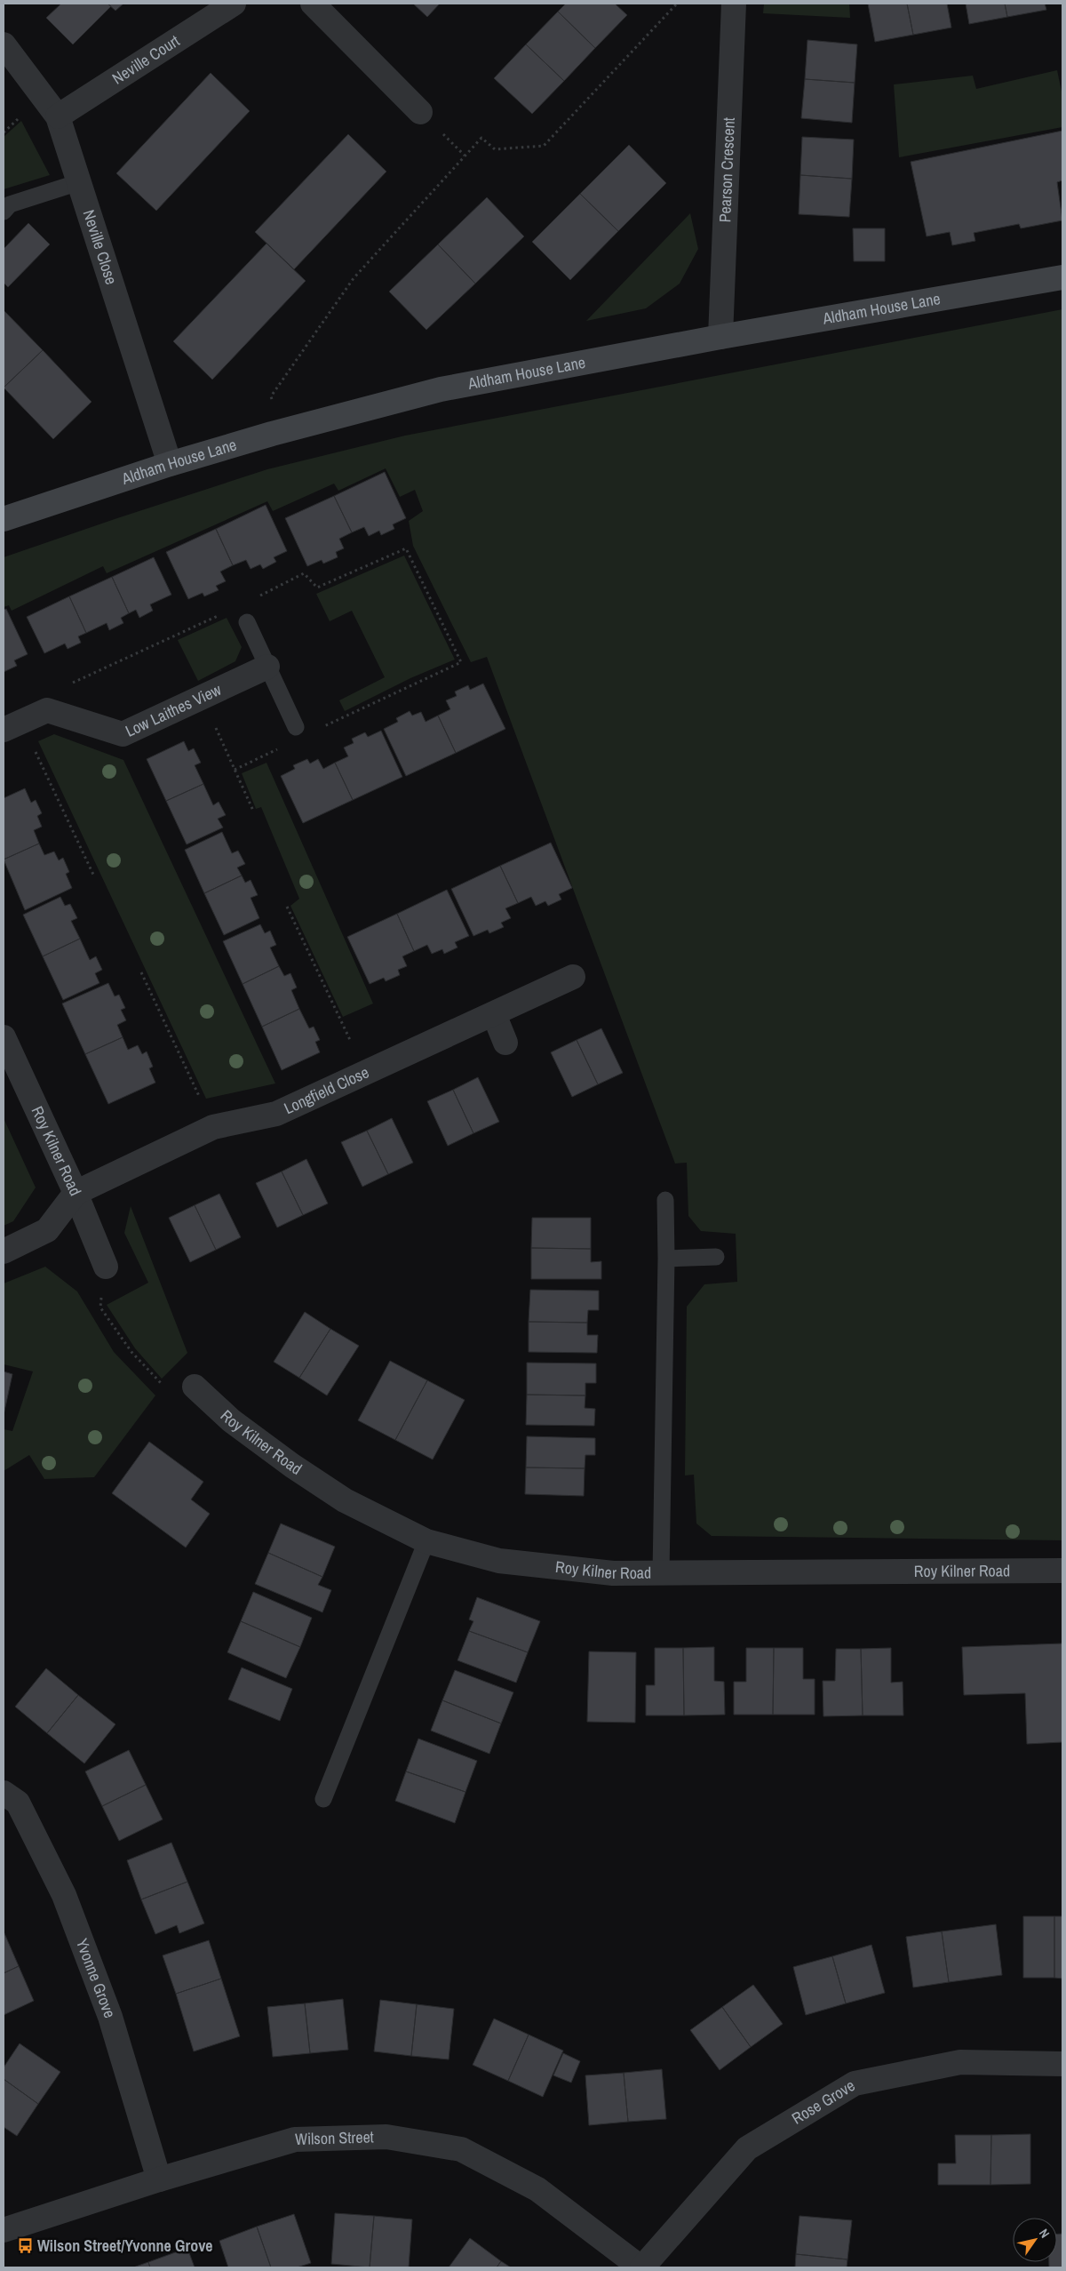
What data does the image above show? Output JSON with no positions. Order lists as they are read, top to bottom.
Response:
{
  "streets": {
    "street": [
      "Neville Court",
      "Pearson Crescent",
      "Neville Close",
      "Aldham House Lane",
      "Low Laithes View",
      "Longfield Close",
      "Roy Kilner Road",
      "Yvonne Grove",
      "Rose Grove",
      "Wilson Street"
    ]
  },
  "crossings": [
    ["Neville Court", "Neville Close"],
    ["Pearson Crescent", "Aldham House Lane"],
    ["Neville Close", "Aldham House Lane"],
    ["Longfield Close", "Roy Kilner Road"],
    ["Yvonne Grove", "Wilson Street"],
    ["Rose Grove", "Wilson Street"]
  ],
  "places": {
    "bus stop": ["Wilson Street/Yvonne Grove"]
  },
  "north": "top right"
}
